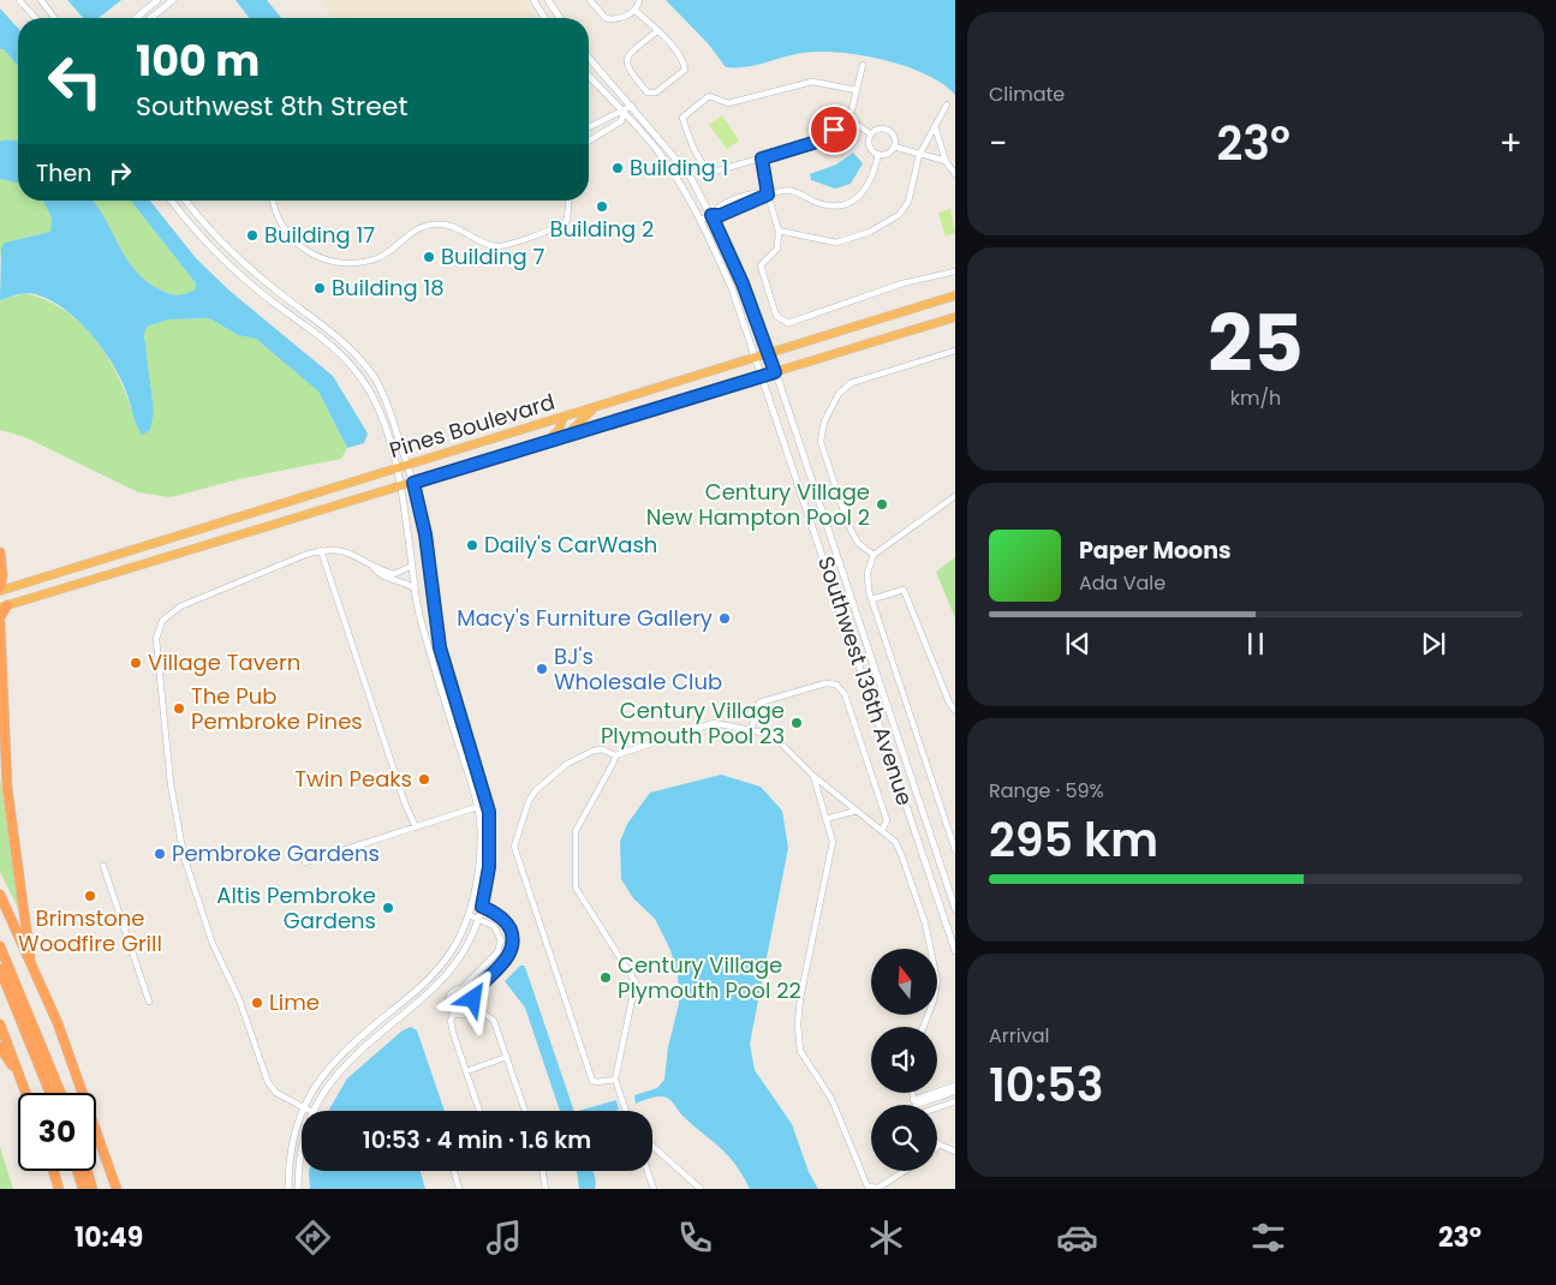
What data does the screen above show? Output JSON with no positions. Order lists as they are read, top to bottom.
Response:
{
  "streets": {
    "highway": ["Pines Boulevard"],
    "street": ["Southwest 136th Avenue"]
  },
  "crossings": [
    ["Pines Boulevard", "Southwest 136th Avenue"]
  ],
  "places": [
    "Building 1",
    "Building 2",
    "Building 17",
    "Building 7",
    "Building 18",
    "Century Village New Hampton Pool 2",
    "Daily's CarWash",
    "Macy's Furniture Gallery",
    "Village Tavern",
    "BJ's Wholesale Club",
    "The Pub Pembroke Pines",
    "Century Village Plymouth Pool 23",
    "Twin Peaks",
    "Pembroke Gardens",
    "Brimstone Woodfire Grill",
    "Altis Pembroke Gardens",
    "Century Village Plymouth Pool 22",
    "Lime"
  ],
  "north": "top",
  "page": {
    "tile": [
      "Climate",
      ["25", "km/h"],
      ["Range · 59%", "295 km"],
      ["Arrival", "10:53"]
    ],
    "turn": ["100 m", "Southwest 8th Street"],
    "heat": ["−", "23°", "+"],
    "then": "Then",
    "song": ["Paper Moons", "Ada Vale"],
    "limit": "30",
    "trip": "10:53 · 4 min · 1.6 km",
    "tabs": ["10:49", "23°"]
  }
}
